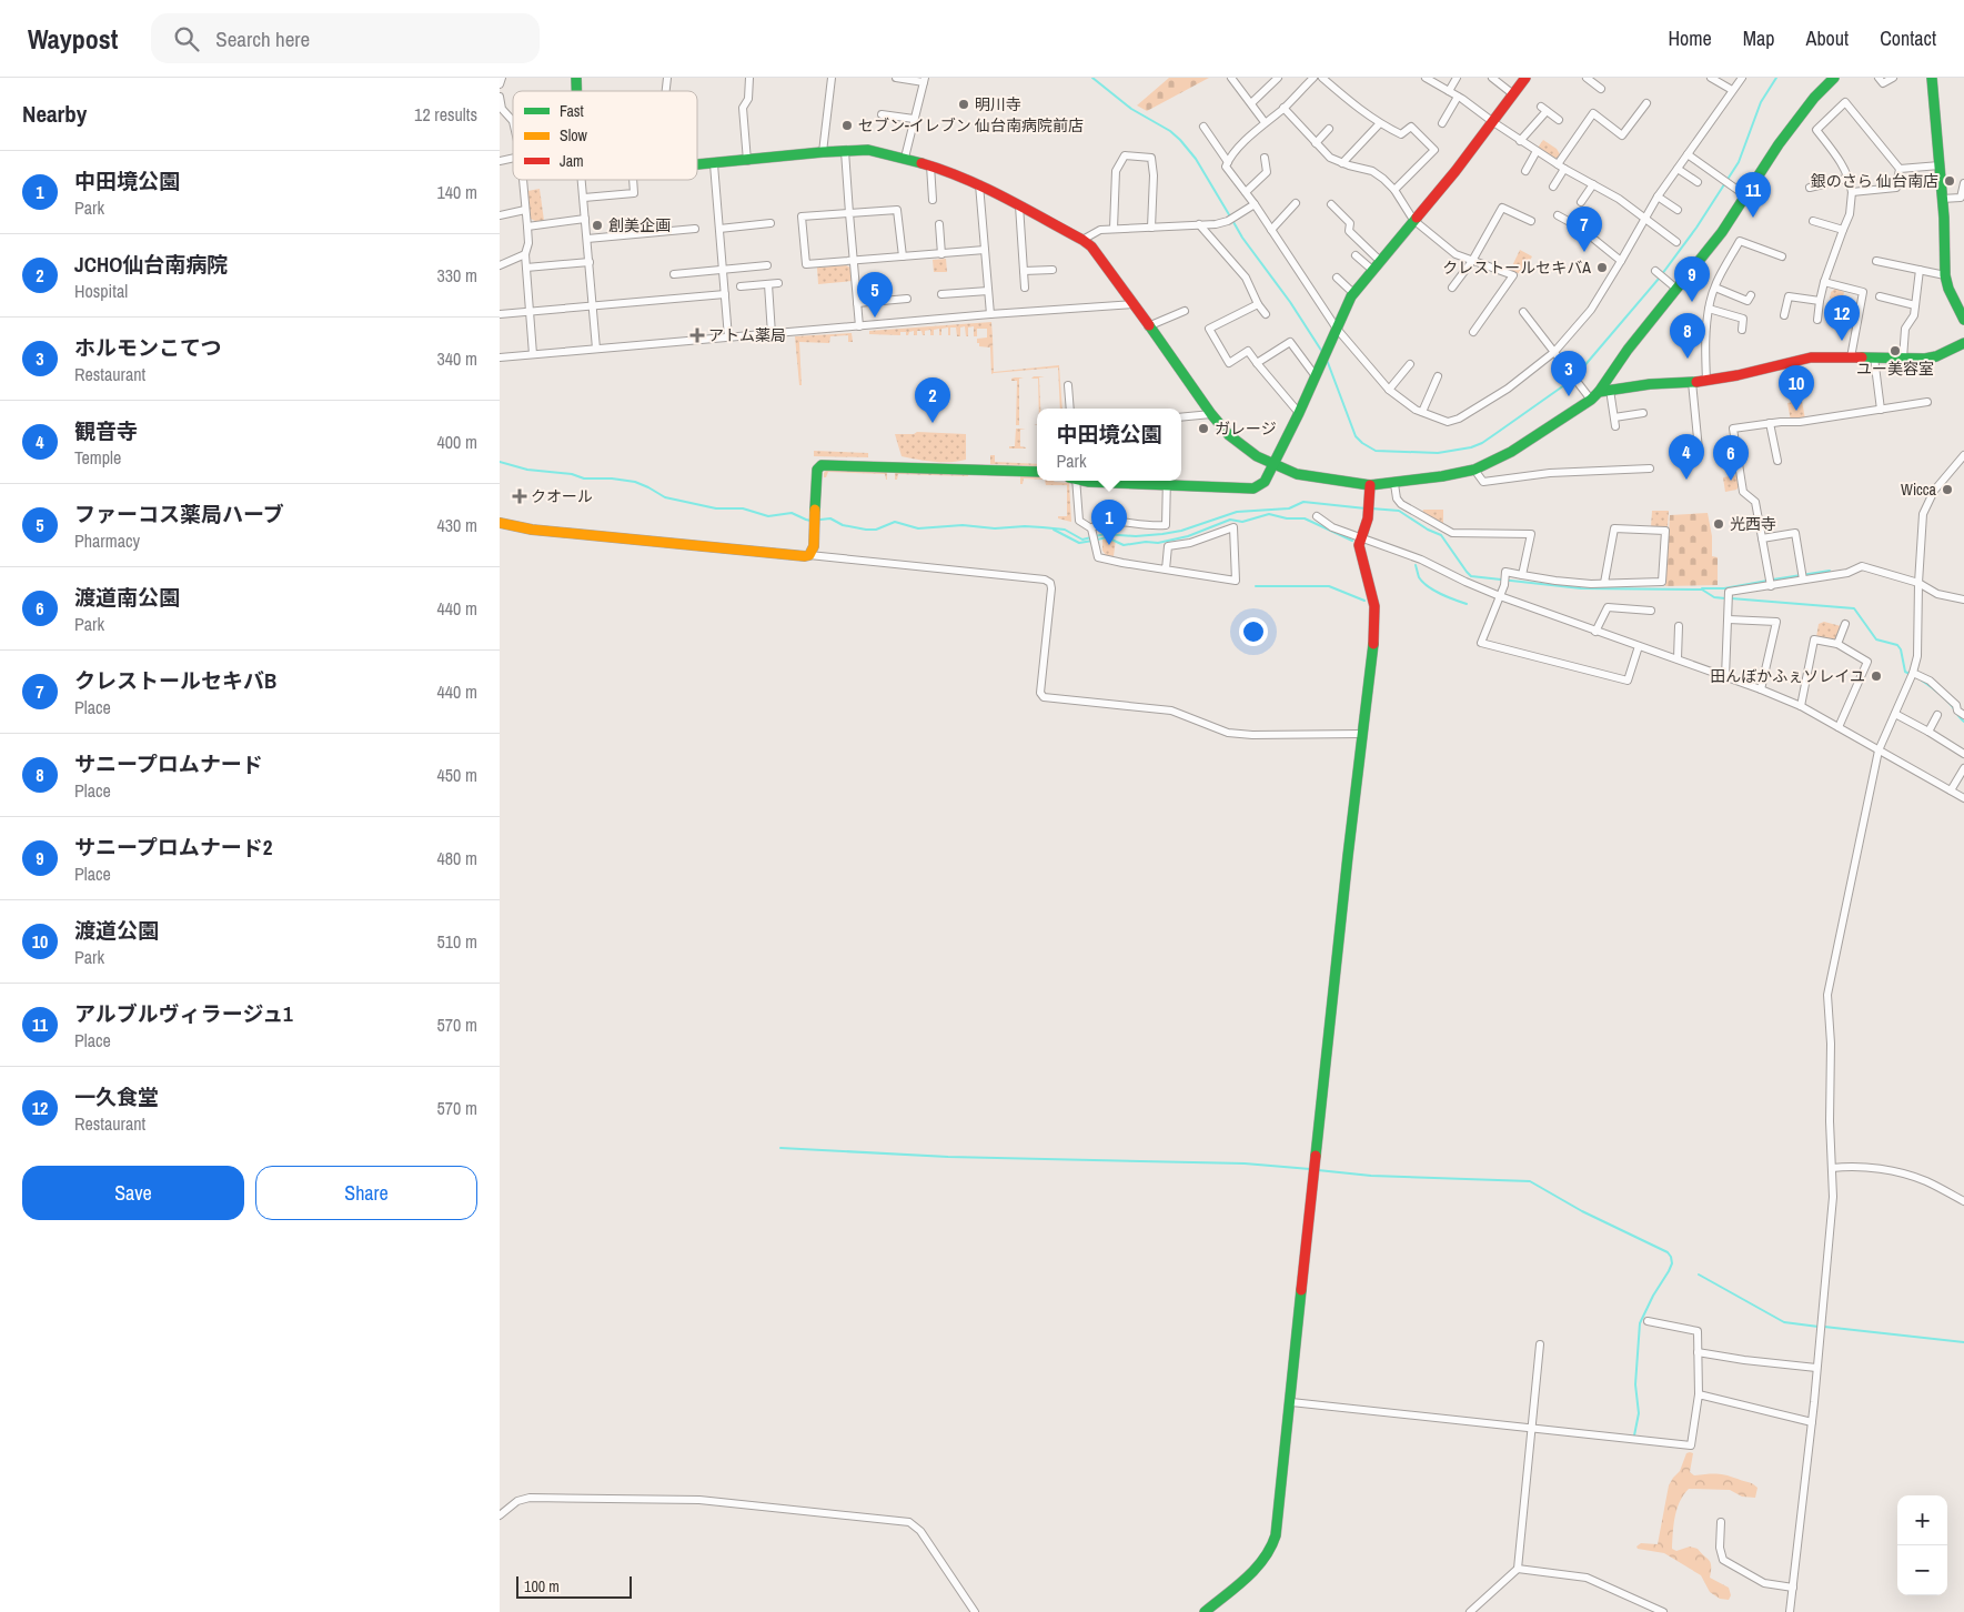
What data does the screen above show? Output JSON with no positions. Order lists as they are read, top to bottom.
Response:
{
  "places": {
    "other": [
      "明川寺",
      "セブン-イレブン 仙台南病院前店",
      "銀のさら 仙台南店",
      "創美企画",
      "クレストールセキバA",
      "ユー美容室",
      "ガレージ",
      "Wicca",
      "光西寺",
      "田んぼかふぇソレイユ"
    ],
    "health": ["アトム薬局", "クオール"]
  },
  "legend": ["Fast", "Slow", "Jam"],
  "scale_bar": "100 m",
  "page": {
    "header": "Waypost",
    "search": "Search here",
    "nav": [
      "Home",
      "Map",
      "About",
      "Contact"
    ],
    "heading": ["Nearby", "12 results"],
    "list": [
      {
        "mark": "1",
        "name": "中田境公園",
        "note": "Park",
        "value": "140 m"
      },
      {
        "mark": "2",
        "name": "JCHO仙台南病院",
        "note": "Hospital",
        "value": "330 m"
      },
      {
        "mark": "3",
        "name": "ホルモンこてつ",
        "note": "Restaurant",
        "value": "340 m"
      },
      {
        "mark": "4",
        "name": "観音寺",
        "note": "Temple",
        "value": "400 m"
      },
      {
        "mark": "5",
        "name": "ファーコス薬局ハーブ",
        "note": "Pharmacy",
        "value": "430 m"
      },
      {
        "mark": "6",
        "name": "渡道南公園",
        "note": "Park",
        "value": "440 m"
      },
      {
        "mark": "7",
        "name": "クレストールセキバB",
        "note": "Place",
        "value": "440 m"
      },
      {
        "mark": "8",
        "name": "サニープロムナード",
        "note": "Place",
        "value": "450 m"
      },
      {
        "mark": "9",
        "name": "サニープロムナード2",
        "note": "Place",
        "value": "480 m"
      },
      {
        "mark": "10",
        "name": "渡道公園",
        "note": "Park",
        "value": "510 m"
      },
      {
        "mark": "11",
        "name": "アルブルヴィラージュ1",
        "note": "Place",
        "value": "570 m"
      },
      {
        "mark": "12",
        "name": "一久食堂",
        "note": "Restaurant",
        "value": "570 m"
      }
    ],
    "pins": [
      "11",
      "7",
      "9",
      "5",
      "12",
      "8",
      "3",
      "10",
      "2",
      "4",
      "6",
      "1"
    ],
    "popup": ["中田境公園", "Park"],
    "buttons": ["Save", "Share"],
    "map_buttons": ["+", "−"],
    "scale": "100 m"
  }
}
